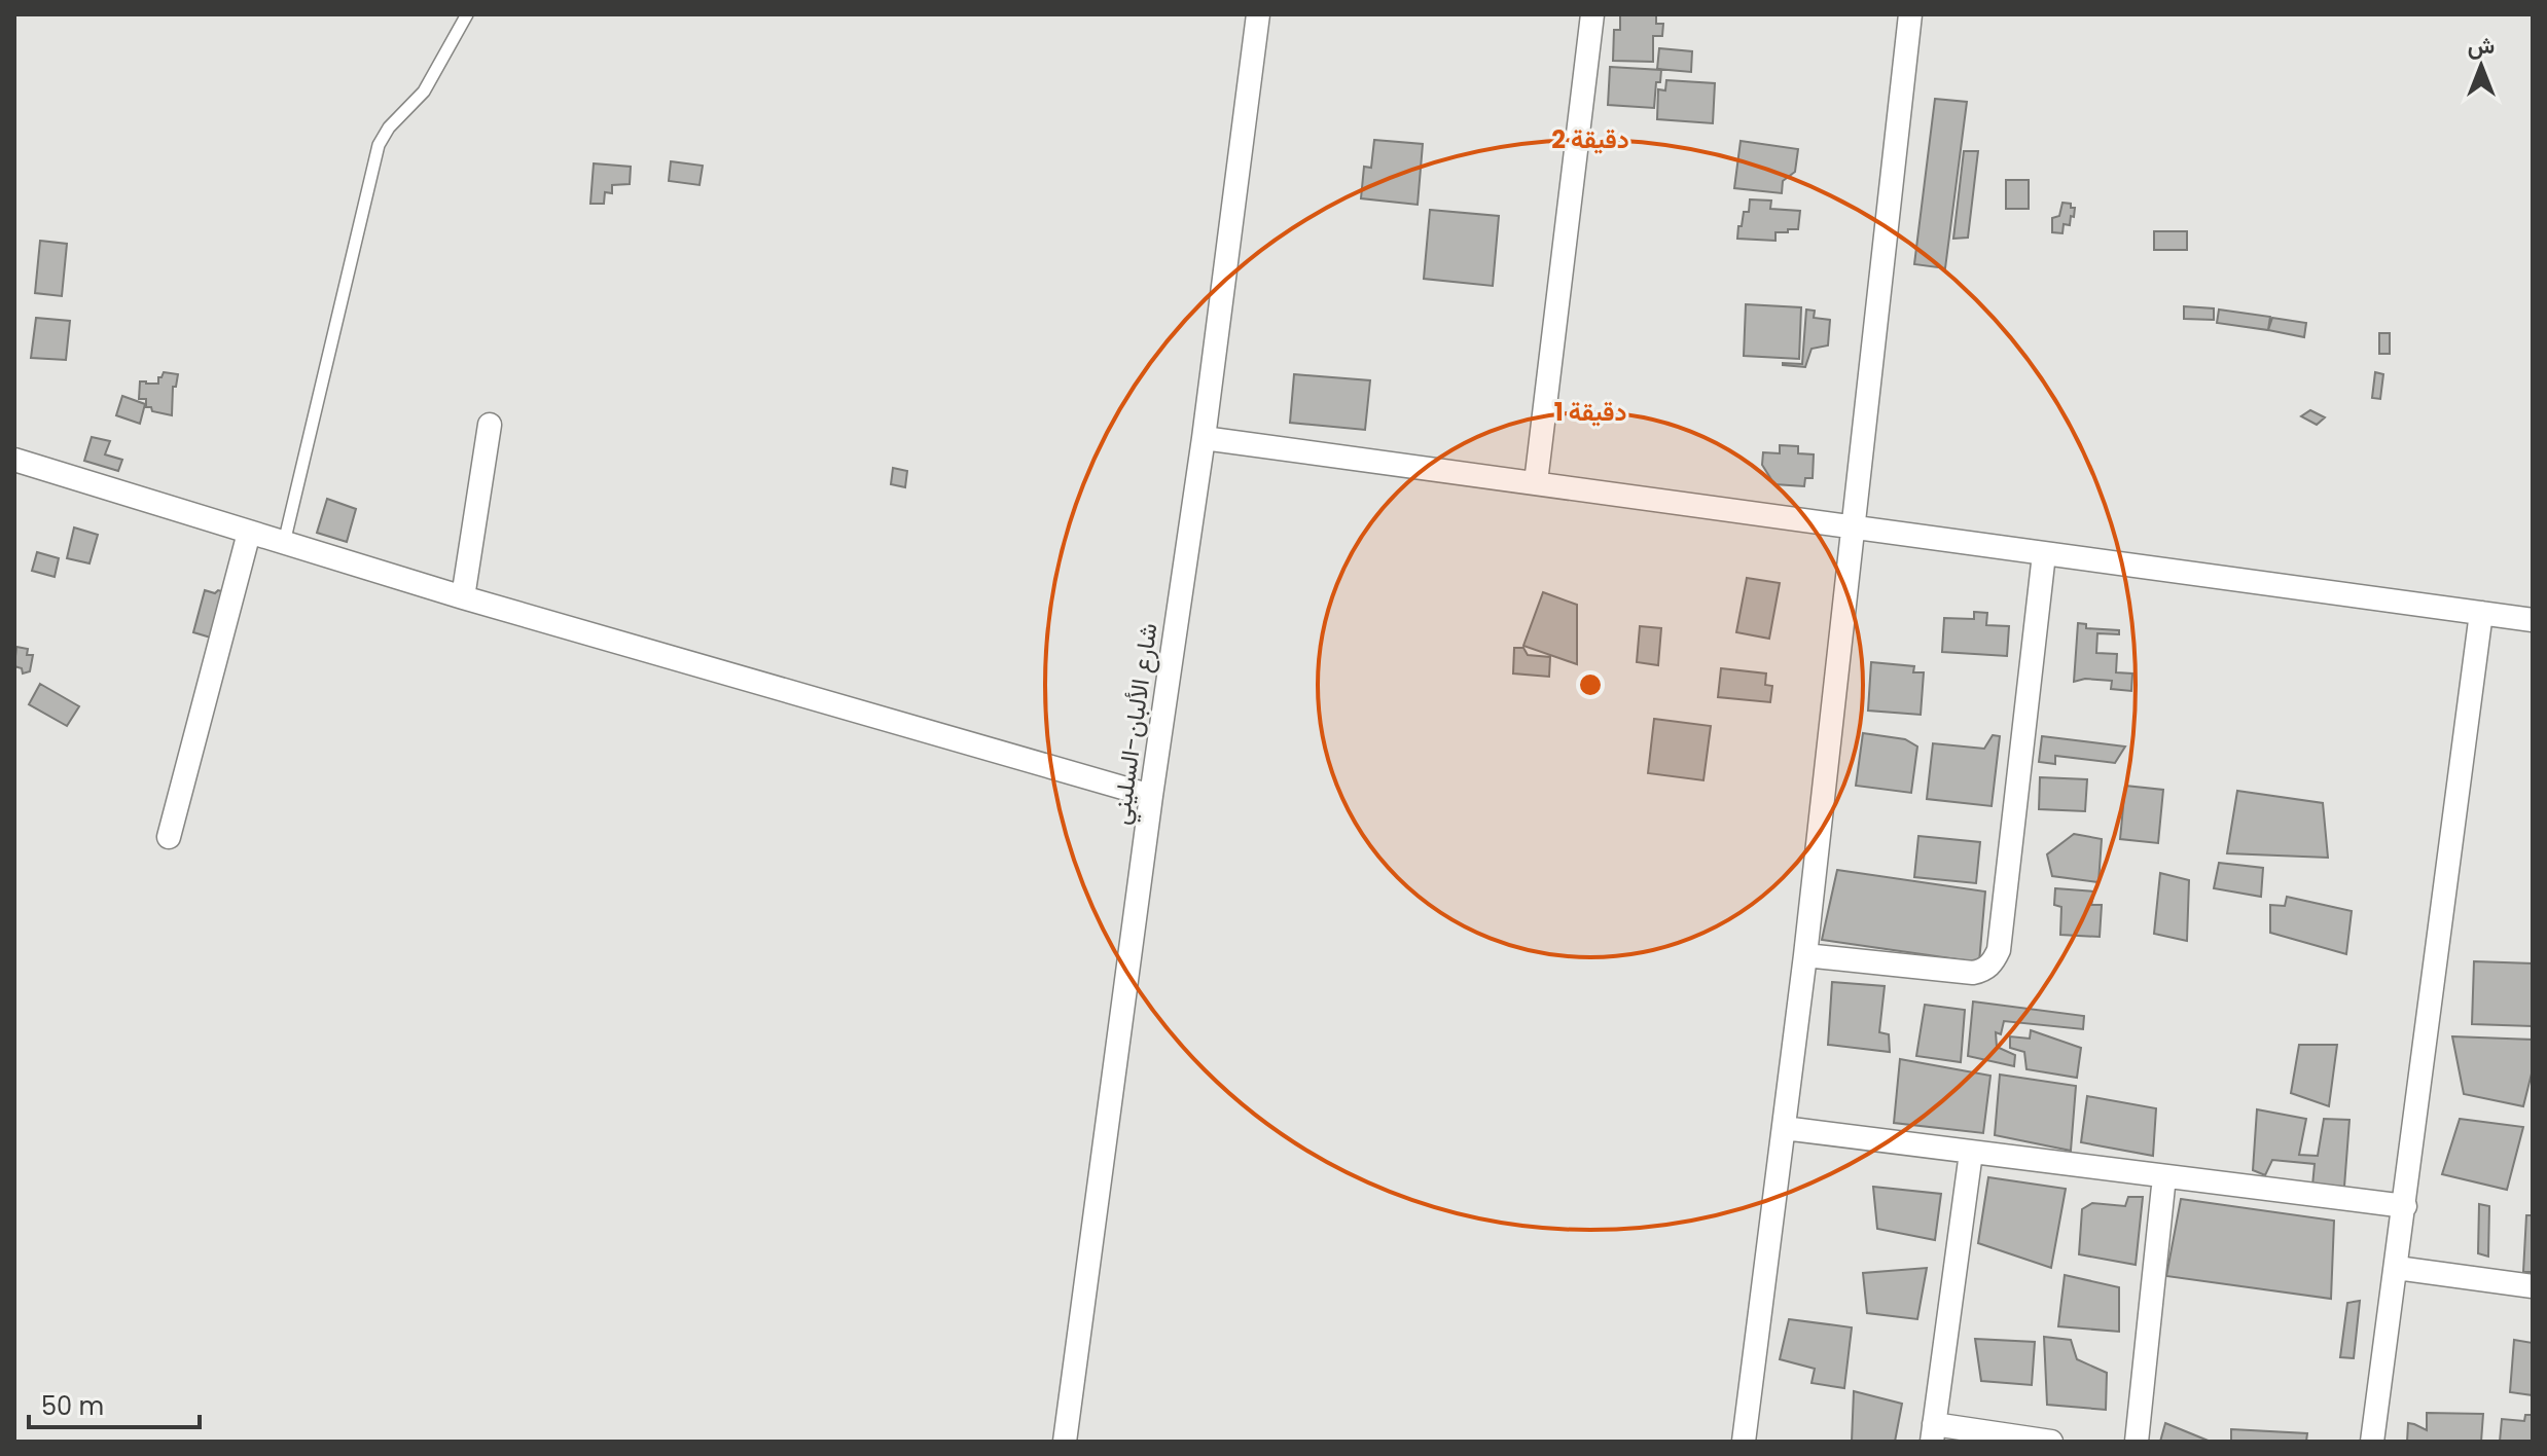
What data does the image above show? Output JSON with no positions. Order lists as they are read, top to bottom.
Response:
{
  "streets": {
    "street": ["شارع الألبان-السليني"]
  },
  "scale_bar": "50 m",
  "north": "top",
  "rings": ["2 دقيقة", "1 دقيقة"]
}
